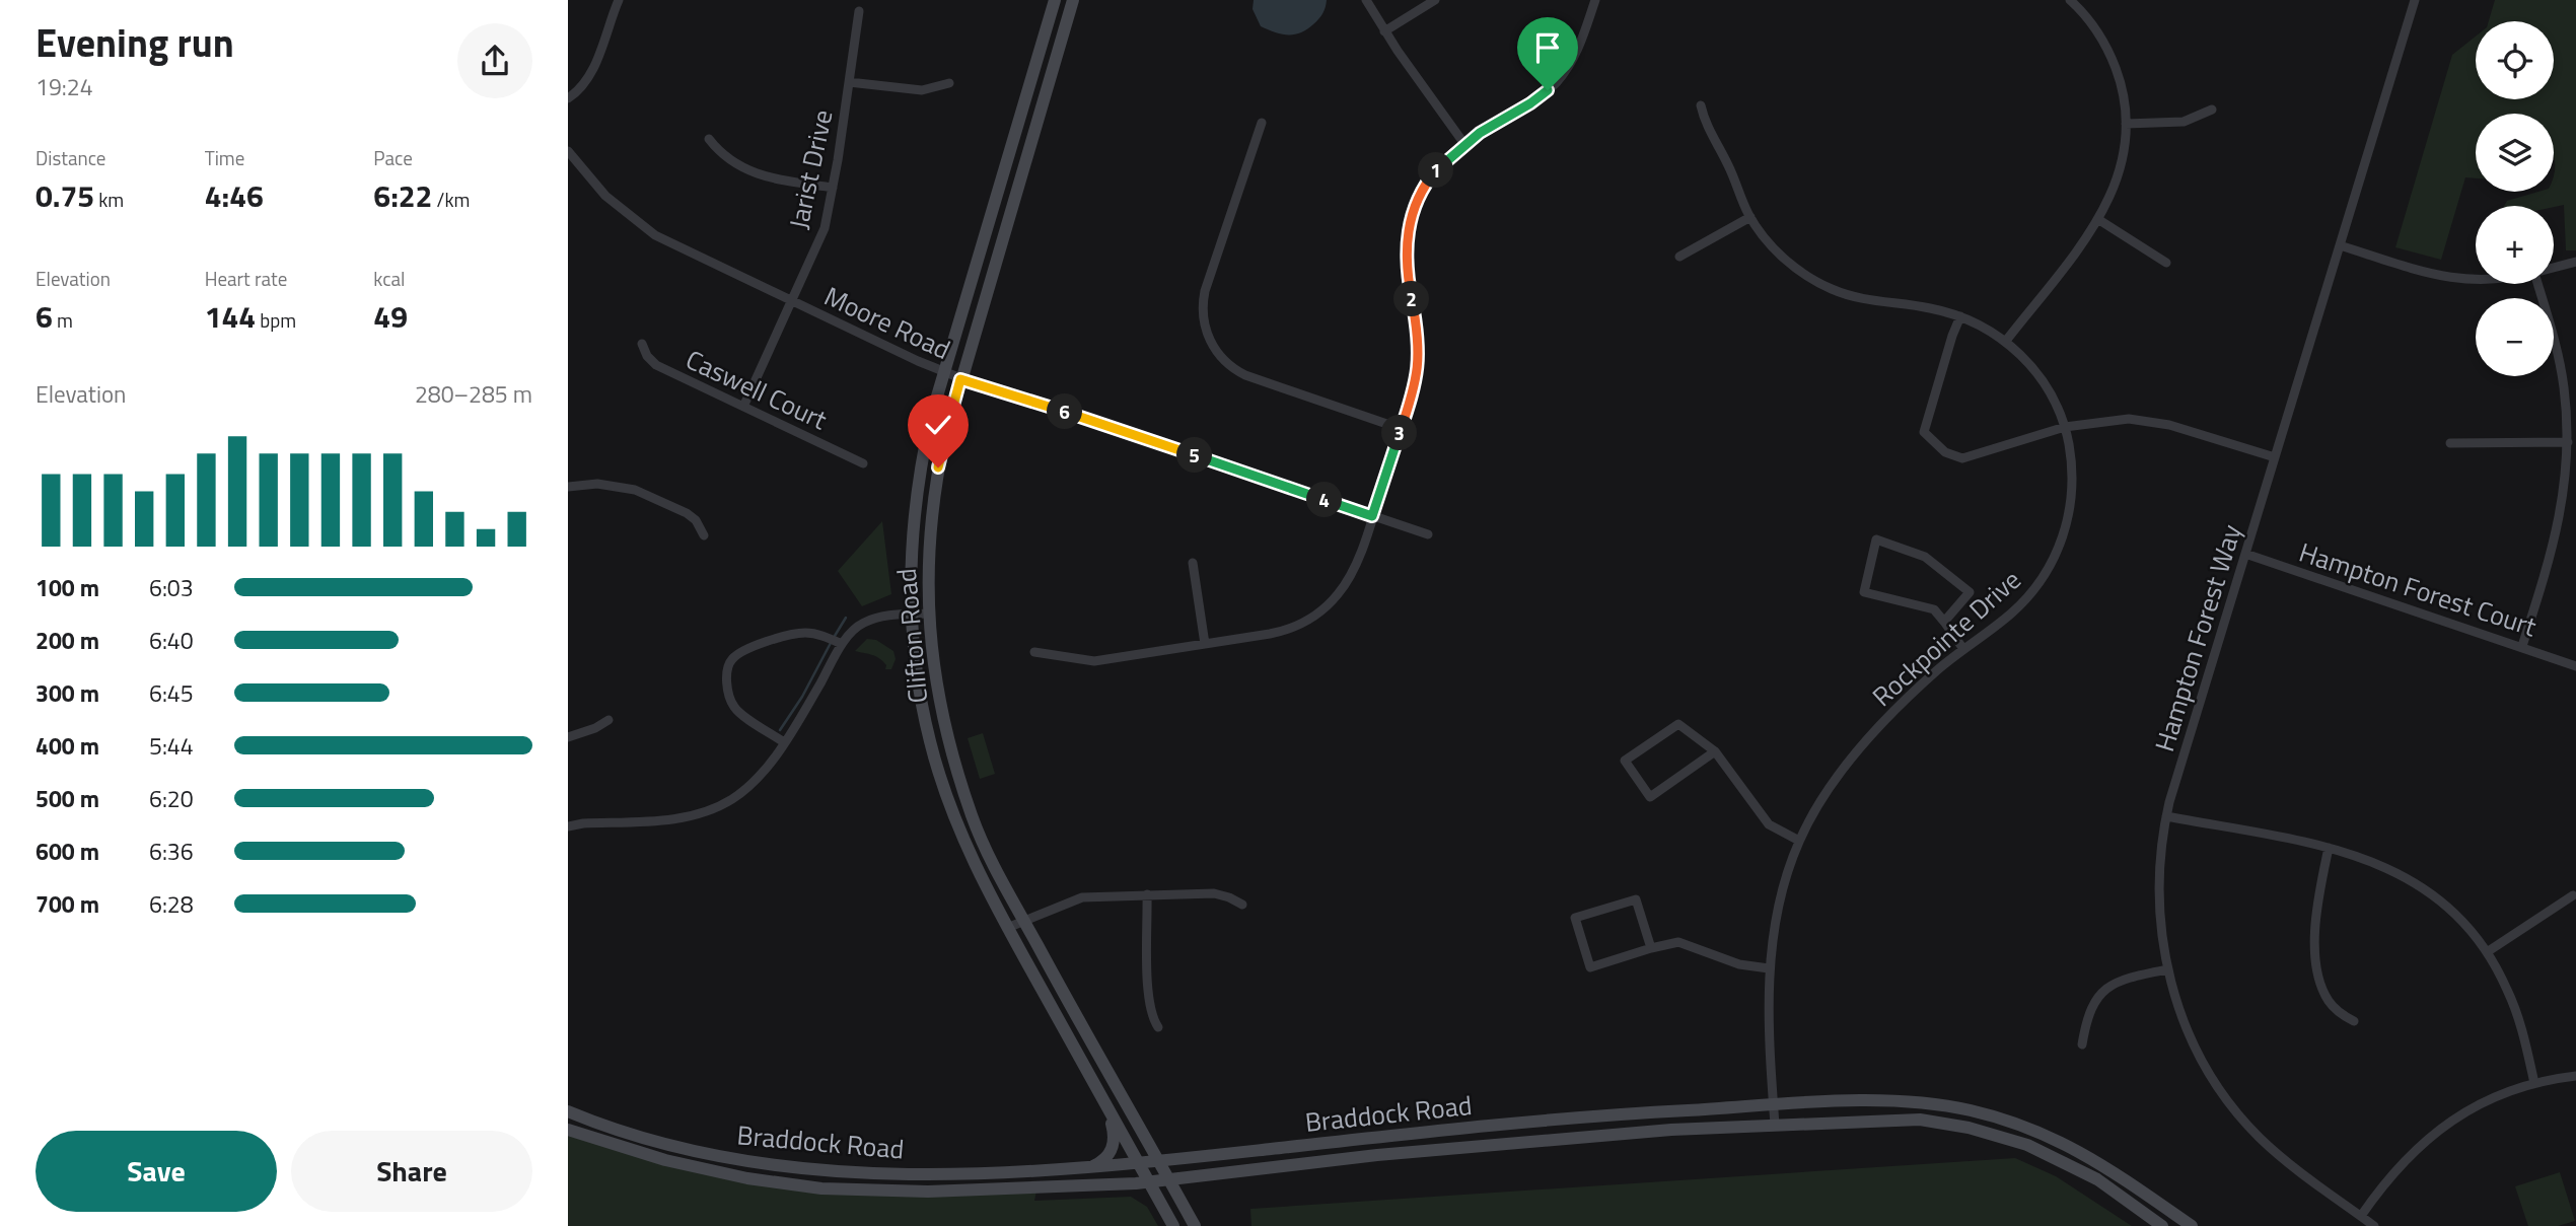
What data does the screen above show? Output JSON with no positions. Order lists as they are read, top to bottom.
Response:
{
  "streets": {
    "main road": ["Clifton Road", "Braddock Road"],
    "street": [
      "Jarist Drive",
      "Moore Road",
      "Caswell Court",
      "Hampton Forest Court",
      "Rockpointe Drive",
      "Hampton Forest Way"
    ]
  },
  "crossings": [
    ["Jarist Drive", "Moore Road"],
    ["Jarist Drive", "Caswell Court"],
    ["Moore Road", "Clifton Road"],
    ["Hampton Forest Court", "Hampton Forest Way"],
    ["Clifton Road", "Braddock Road"],
    ["Rockpointe Drive", "Braddock Road"]
  ],
  "page": {
    "heading": ["Evening run", "19:24"],
    "map_buttons": ["+", "−"],
    "stats": [
      ["Distance", "0.75 km"],
      ["Time", "4:46"],
      ["Pace", "6:22 /km"],
      ["Elevation", "6 m"],
      ["Heart rate", "144 bpm"],
      ["kcal", "49"]
    ],
    "pins": [
      "1",
      "2",
      "6",
      "3",
      "5",
      "4"
    ],
    "chart": ["Elevation", "280–285 m"],
    "list": [
      {
        "name": "100 m",
        "note": "6:03"
      },
      {
        "name": "200 m",
        "note": "6:40"
      },
      {
        "name": "300 m",
        "note": "6:45"
      },
      {
        "name": "400 m",
        "note": "5:44"
      },
      {
        "name": "500 m",
        "note": "6:20"
      },
      {
        "name": "600 m",
        "note": "6:36"
      },
      {
        "name": "700 m",
        "note": "6:28"
      }
    ],
    "buttons": ["Save", "Share"]
  }
}
